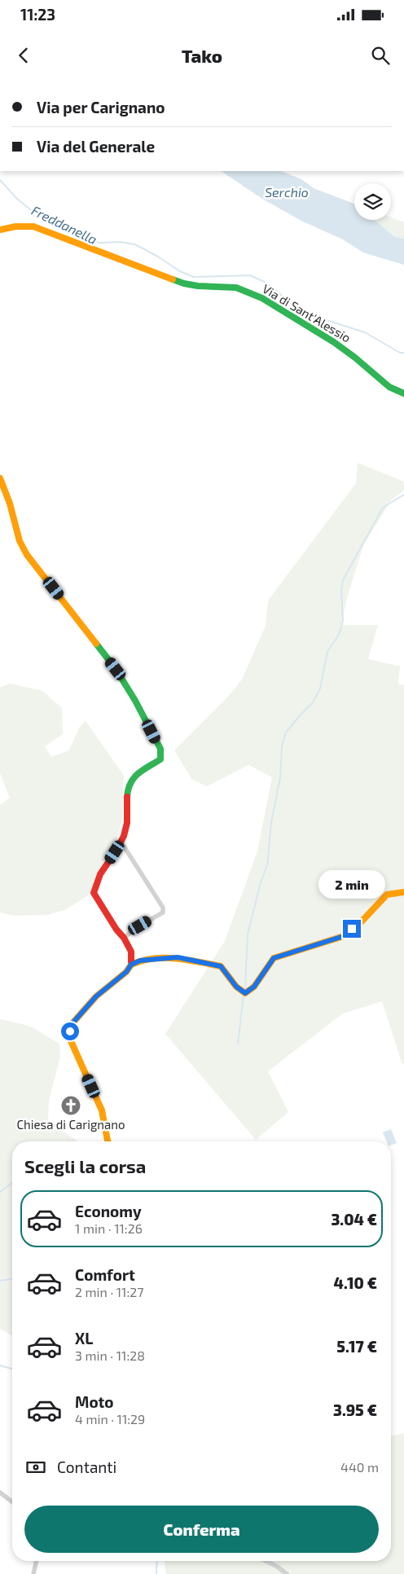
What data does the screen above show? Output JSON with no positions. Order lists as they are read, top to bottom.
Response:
{
  "streets": {
    "street": ["Via di Sant'Alessio"]
  },
  "water": ["Serchio", "Freddanella"],
  "places": {
    "church": ["Chiesa di Carignano"]
  },
  "page": {
    "status": "11:23",
    "header": "Tako",
    "banner": ["Via per Carignano", "Via del Generale"],
    "bubble": "2 min",
    "heading": "Scegli la corsa",
    "list": [
      {
        "name": "Economy",
        "note": "1 min · 11:26",
        "value": "3.04 €"
      },
      {
        "name": "Comfort",
        "note": "2 min · 11:27",
        "value": "4.10 €"
      },
      {
        "name": "XL",
        "note": "3 min · 11:28",
        "value": "5.17 €"
      },
      {
        "name": "Moto",
        "note": "4 min · 11:29",
        "value": "3.95 €"
      }
    ],
    "pay": ["Contanti", "440 m"],
    "buttons": "Conferma"
  }
}
